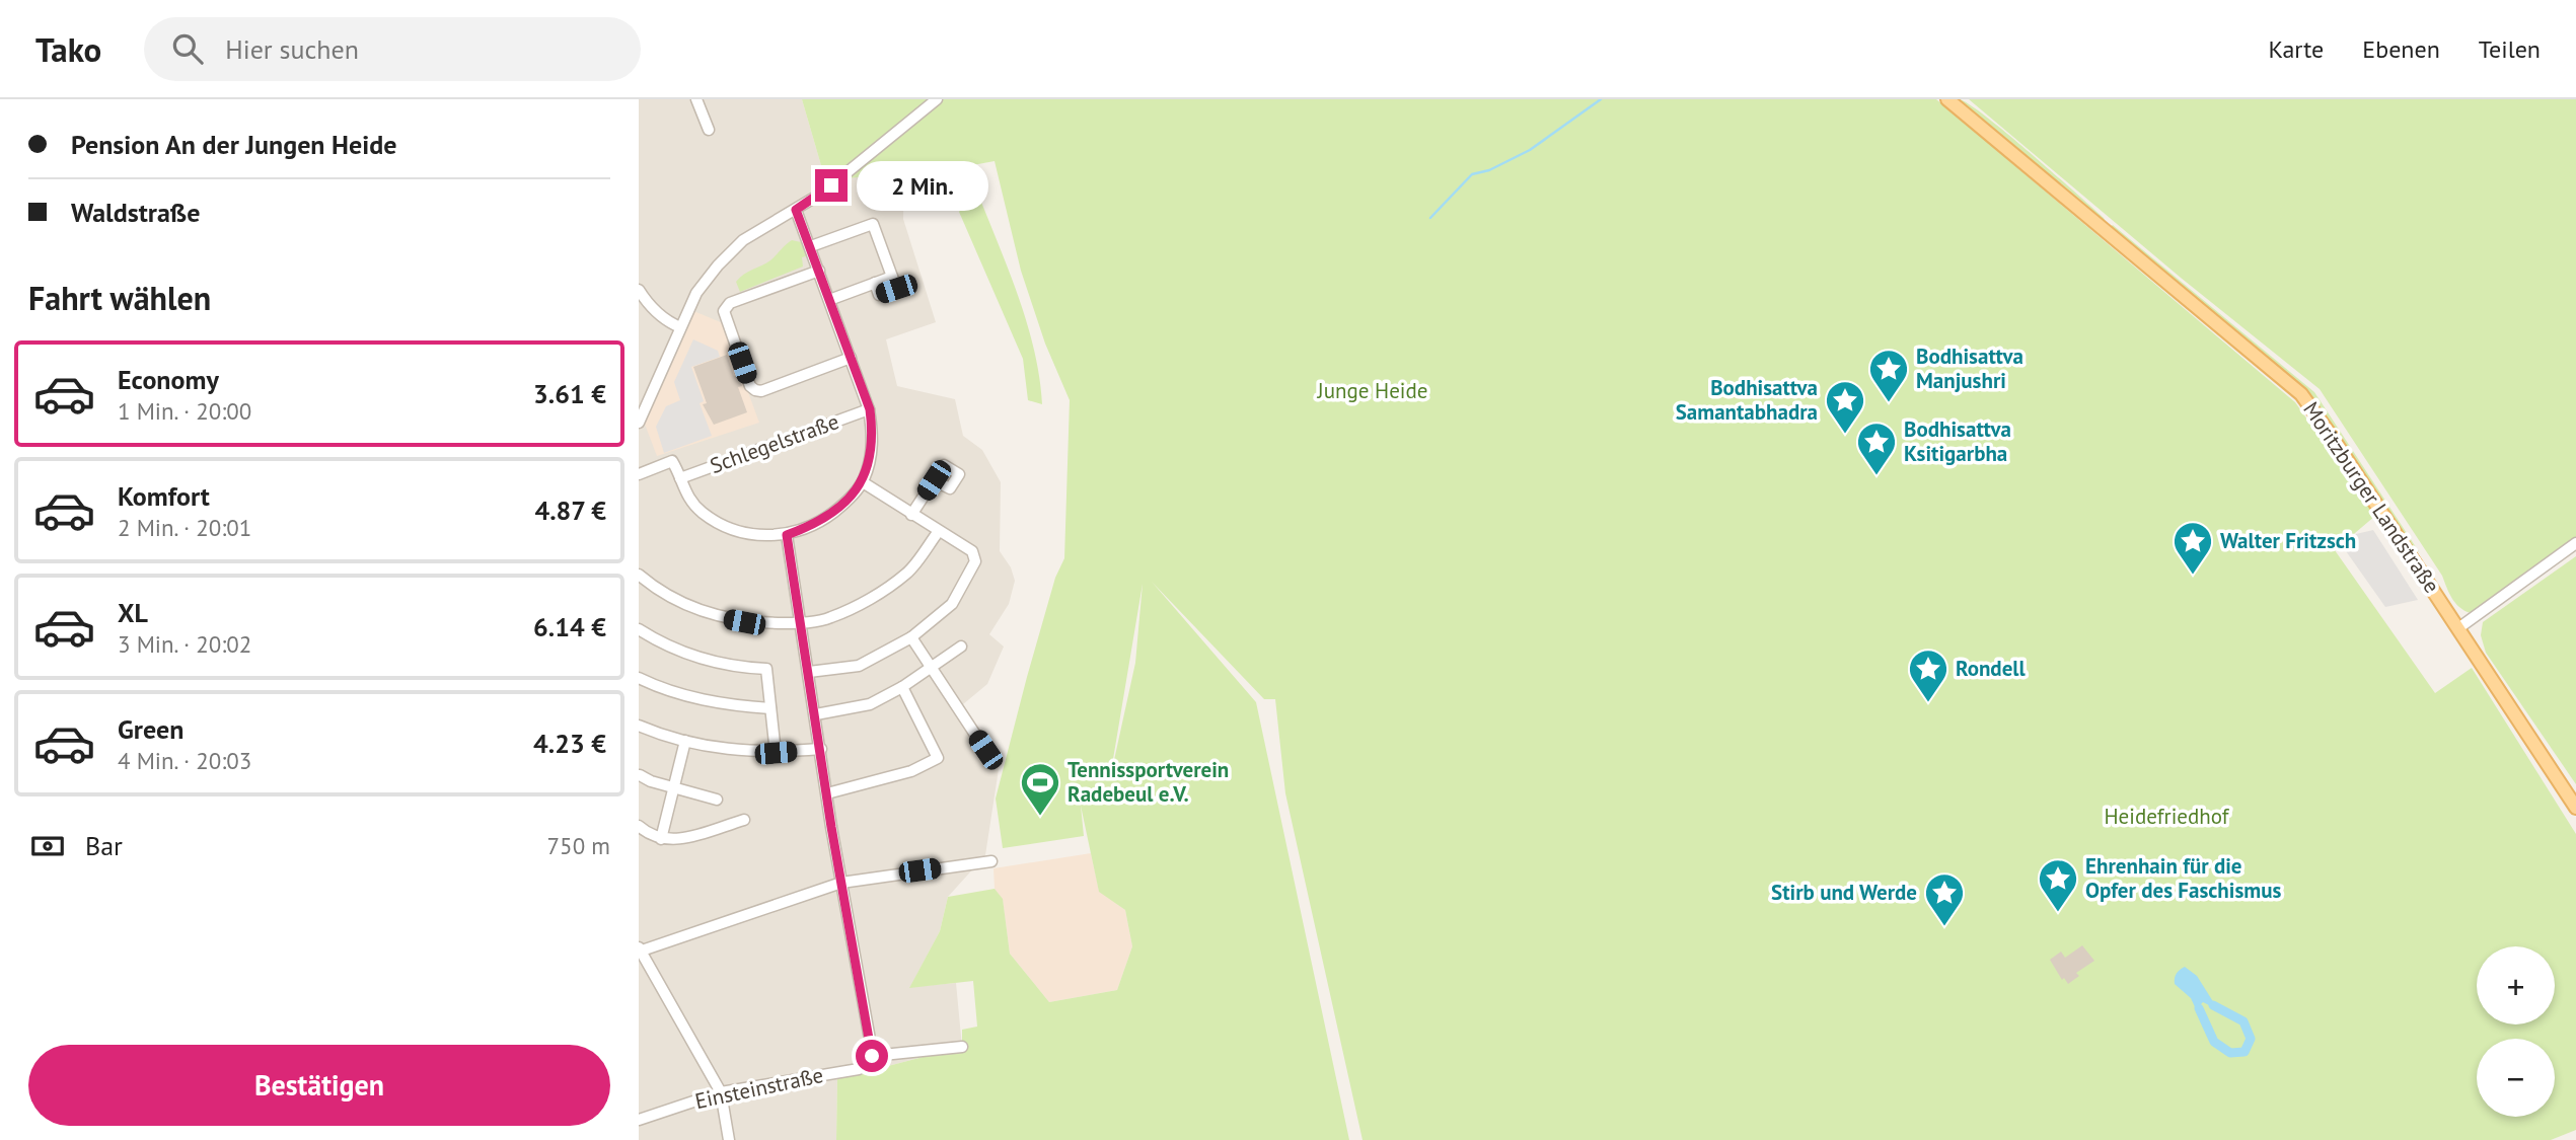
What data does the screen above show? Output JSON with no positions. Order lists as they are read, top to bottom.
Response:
{
  "streets": {
    "main road": ["Moritzburger Landstraße"],
    "street": ["Schlegelstraße", "Einsteinstraße"]
  },
  "parks": ["Junge Heide", "Heidefriedhof"],
  "places": {
    "place": [
      "Bodhisattva Manjushri",
      "Bodhisattva Samantabhadra",
      "Bodhisattva Ksitigarbha",
      "Walter Fritzsch",
      "Rondell",
      "Ehrenhain für die Opfer des Faschismus",
      "Stirb und Werde"
    ],
    "sports": ["Tennissportverein Radebeul e.V."]
  },
  "page": {
    "header": "Tako",
    "search": "Hier suchen",
    "nav": ["Karte", "Ebenen", "Teilen"],
    "banner": ["Pension An der Jungen Heide", "Waldstraße"],
    "bubble": "2 Min.",
    "heading": "Fahrt wählen",
    "list": [
      {
        "name": "Economy",
        "note": "1 Min. · 20:00",
        "value": "3.61 €"
      },
      {
        "name": "Komfort",
        "note": "2 Min. · 20:01",
        "value": "4.87 €"
      },
      {
        "name": "XL",
        "note": "3 Min. · 20:02",
        "value": "6.14 €"
      },
      {
        "name": "Green",
        "note": "4 Min. · 20:03",
        "value": "4.23 €"
      }
    ],
    "pay": ["Bar", "750 m"],
    "map_buttons": ["+", "−"],
    "buttons": "Bestätigen"
  }
}
